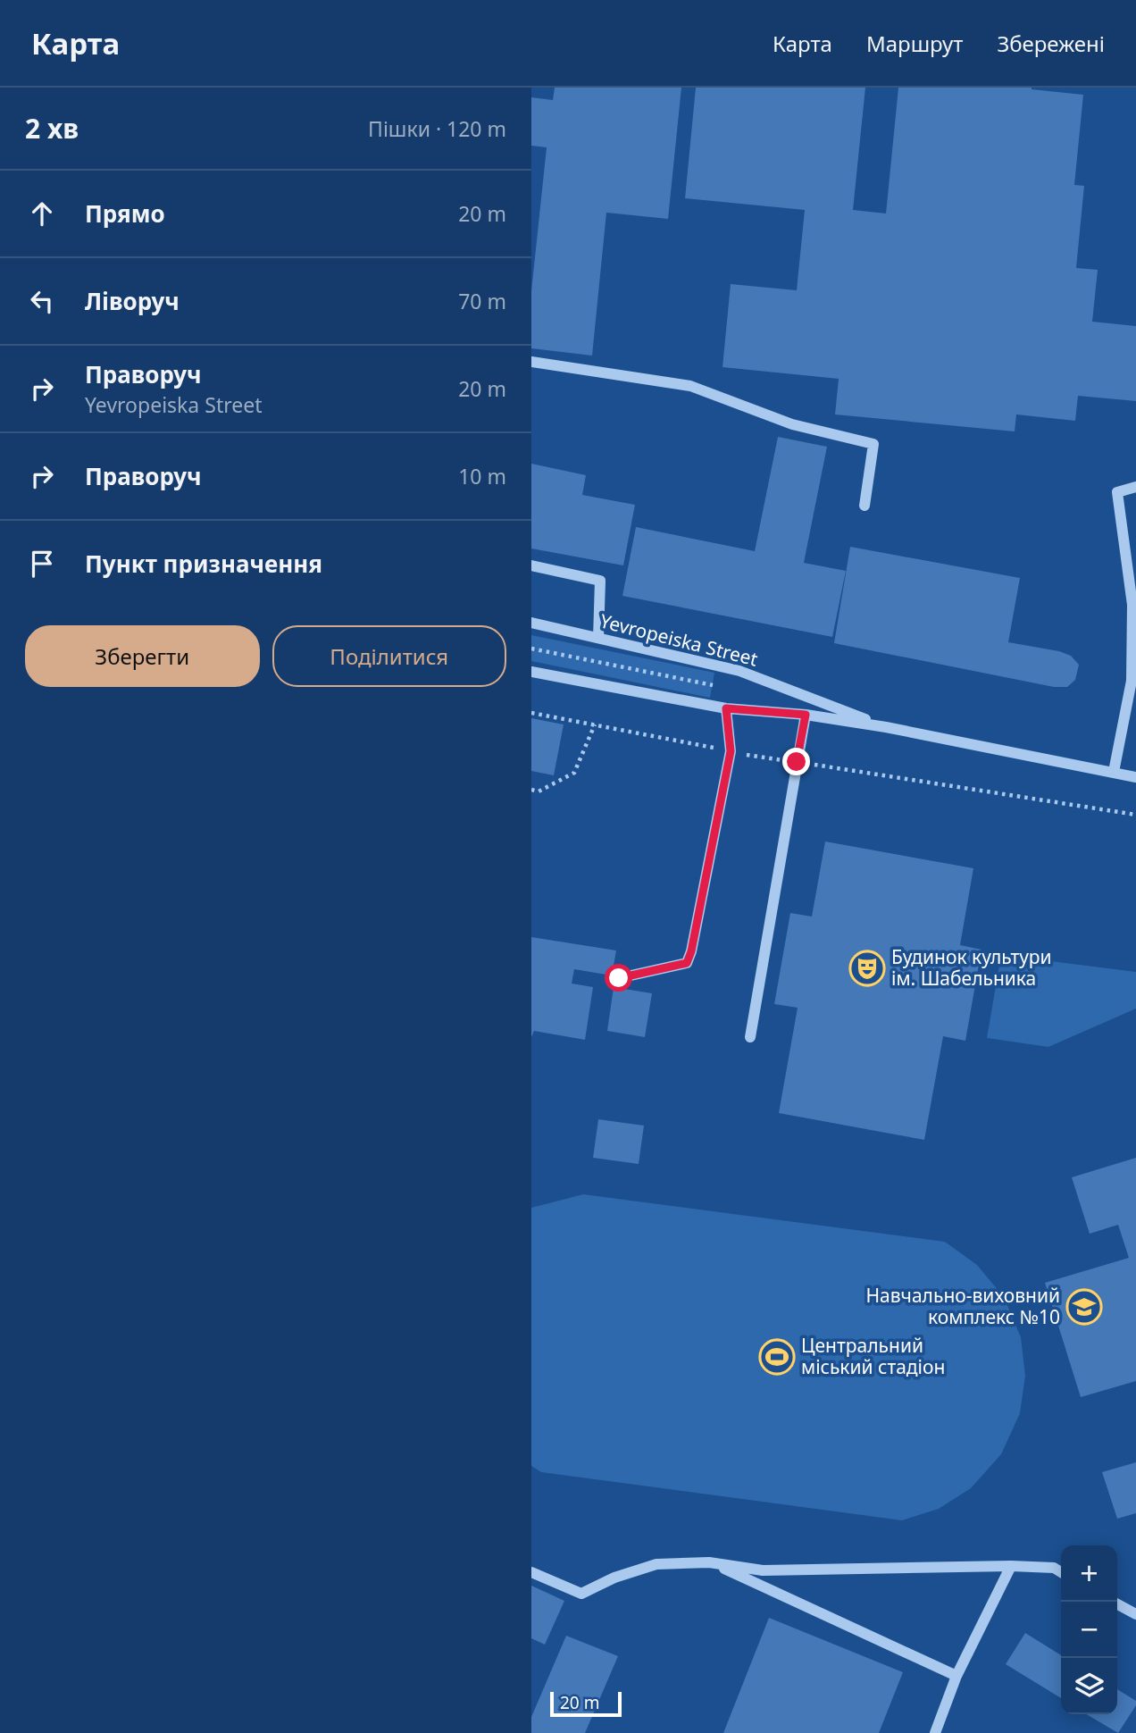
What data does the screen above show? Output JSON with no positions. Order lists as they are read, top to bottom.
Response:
{
  "streets": {
    "street": ["Yevropeiska Street"]
  },
  "places": {
    "theatre": ["Будинок культури ім. Шабельника"],
    "school or university": ["Навчально-виховний комплекс №10"],
    "sports": ["Центральний міський стадіон"]
  },
  "scale_bar": "20 m",
  "page": {
    "header": "Карта",
    "nav": ["Карта", "Маршрут", "Збережені"],
    "heading": ["2 хв", "Пішки · 120 m"],
    "list": [
      ["Прямо", "20 m"],
      ["Ліворуч", "70 m"],
      ["Праворуч", "Yevropeiska Street", "20 m"],
      ["Праворуч", "10 m"],
      "Пункт призначення"
    ],
    "buttons": ["Зберегти", "Поділитися"],
    "map_buttons": ["+", "−"],
    "scale": "20 m"
  }
}
